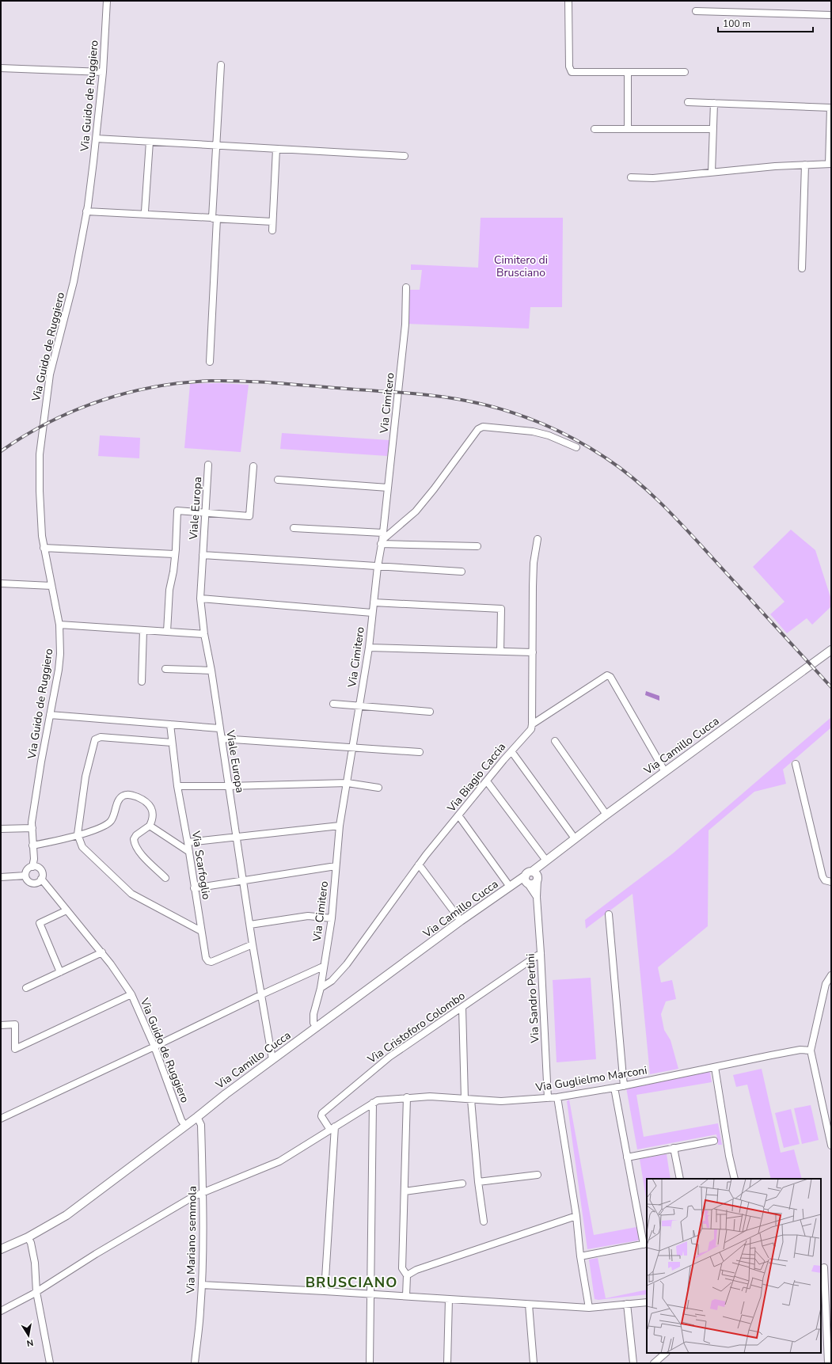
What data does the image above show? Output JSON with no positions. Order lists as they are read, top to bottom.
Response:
{
  "streets": {
    "street": [
      "Via Guido de Ruggiero",
      "Via Cimitero",
      "Viale Europa",
      "Via Camillo Cucca",
      "Via Biagio Caccia",
      "Via Scarfoglio",
      "Via Sandro Pertini",
      "Via Cristoforo Colombo",
      "Via Guglielmo Marconi",
      "Via Mariano semmola"
    ]
  },
  "crossings": [
    ["Via Guido de Ruggiero", "Via Camillo Cucca"],
    ["Via Cimitero", "Via Camillo Cucca"],
    ["Via Cimitero", "Via Biagio Caccia"],
    ["Viale Europa", "Via Camillo Cucca"],
    ["Viale Europa", "Via Scarfoglio"],
    ["Via Camillo Cucca", "Via Sandro Pertini"],
    ["Via Camillo Cucca", "Via Mariano semmola"],
    ["Via Sandro Pertini", "Via Cristoforo Colombo"],
    ["Via Sandro Pertini", "Via Guglielmo Marconi"],
    ["Via Cristoforo Colombo", "Via Guglielmo Marconi"],
    ["Via Guglielmo Marconi", "Via Mariano semmola"]
  ],
  "districts": ["BRUSCIANO"],
  "parks": ["Cimitero di Brusciano"],
  "scale_bar": "100 m",
  "north": "bottom"
}
